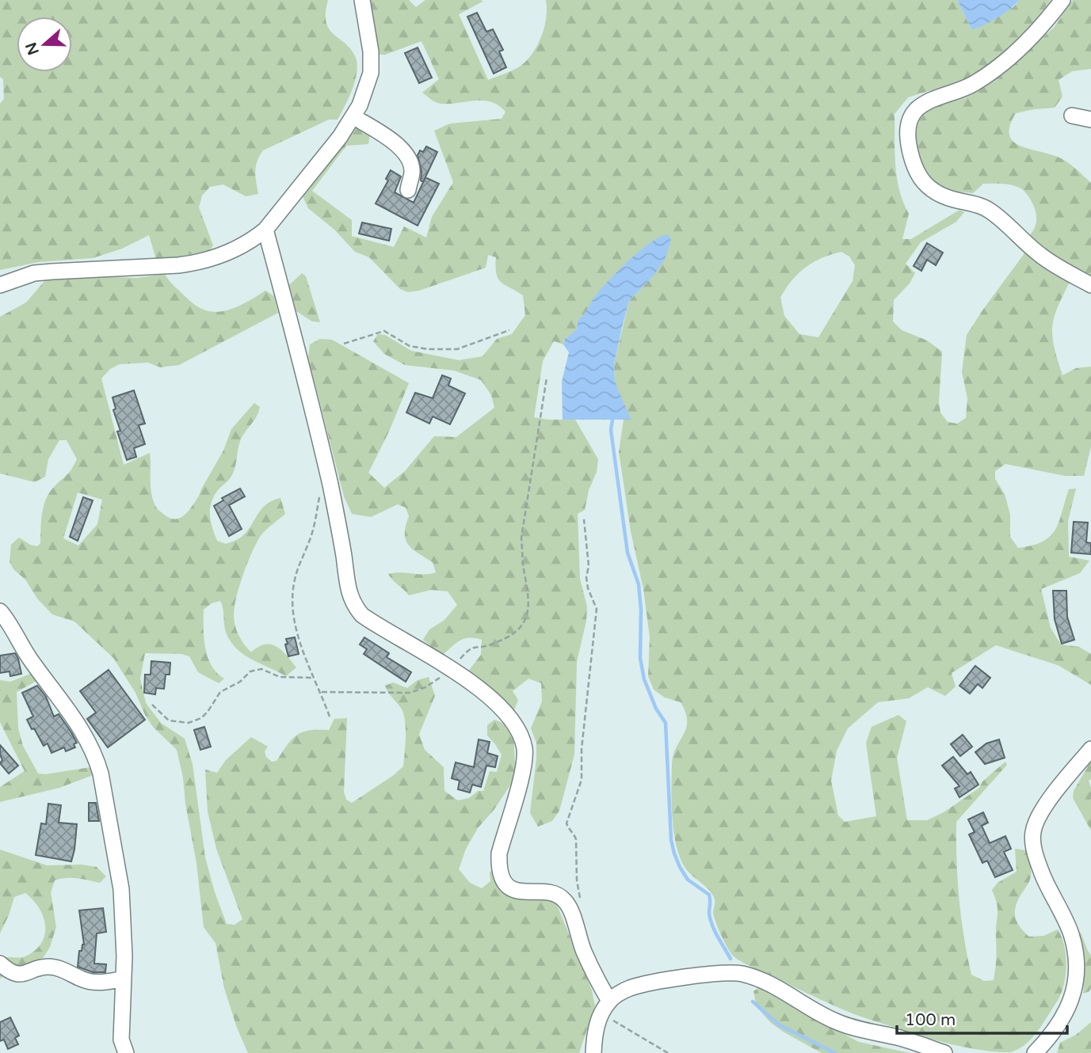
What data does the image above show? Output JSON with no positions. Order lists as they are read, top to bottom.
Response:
{
  "scale_bar": "100 m",
  "north": "left"
}
